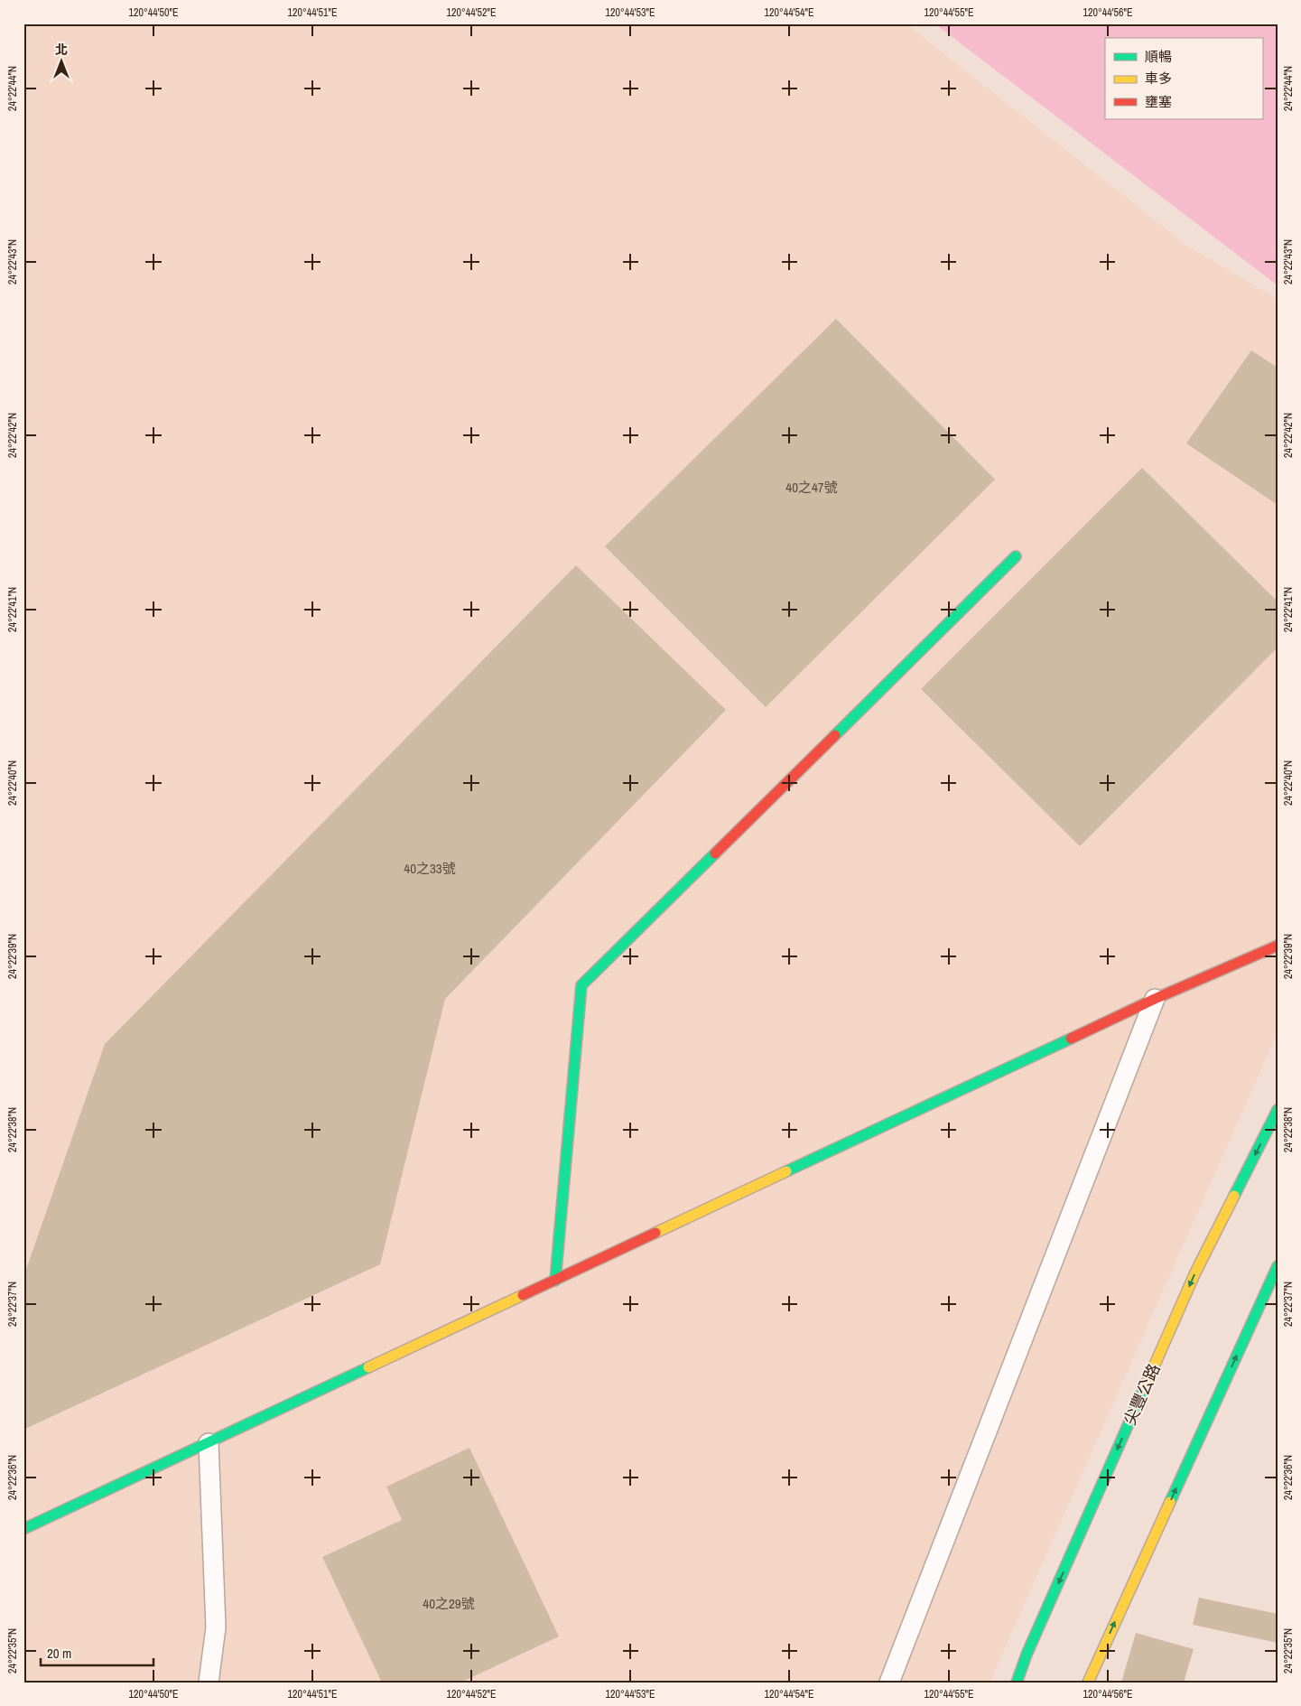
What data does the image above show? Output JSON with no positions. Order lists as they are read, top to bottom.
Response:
{
  "streets": {
    "street": ["尖豐公路"]
  },
  "house_numbers": ["40之47號", "40之33號", "40之29號"],
  "legend": ["順暢", "車多", "壅塞"],
  "scale_bar": "20 m",
  "north": "top",
  "coordinates": [
    "120°44'50\"E",
    "120°44'51\"E",
    "120°44'52\"E",
    "120°44'53\"E",
    "120°44'54\"E",
    "120°44'55\"E",
    "120°44'56\"E",
    "24°22'44\"N",
    "24°22'43\"N",
    "24°22'42\"N",
    "24°22'41\"N",
    "24°22'40\"N",
    "24°22'39\"N",
    "24°22'38\"N",
    "24°22'37\"N",
    "24°22'36\"N",
    "24°22'35\"N"
  ]
}
